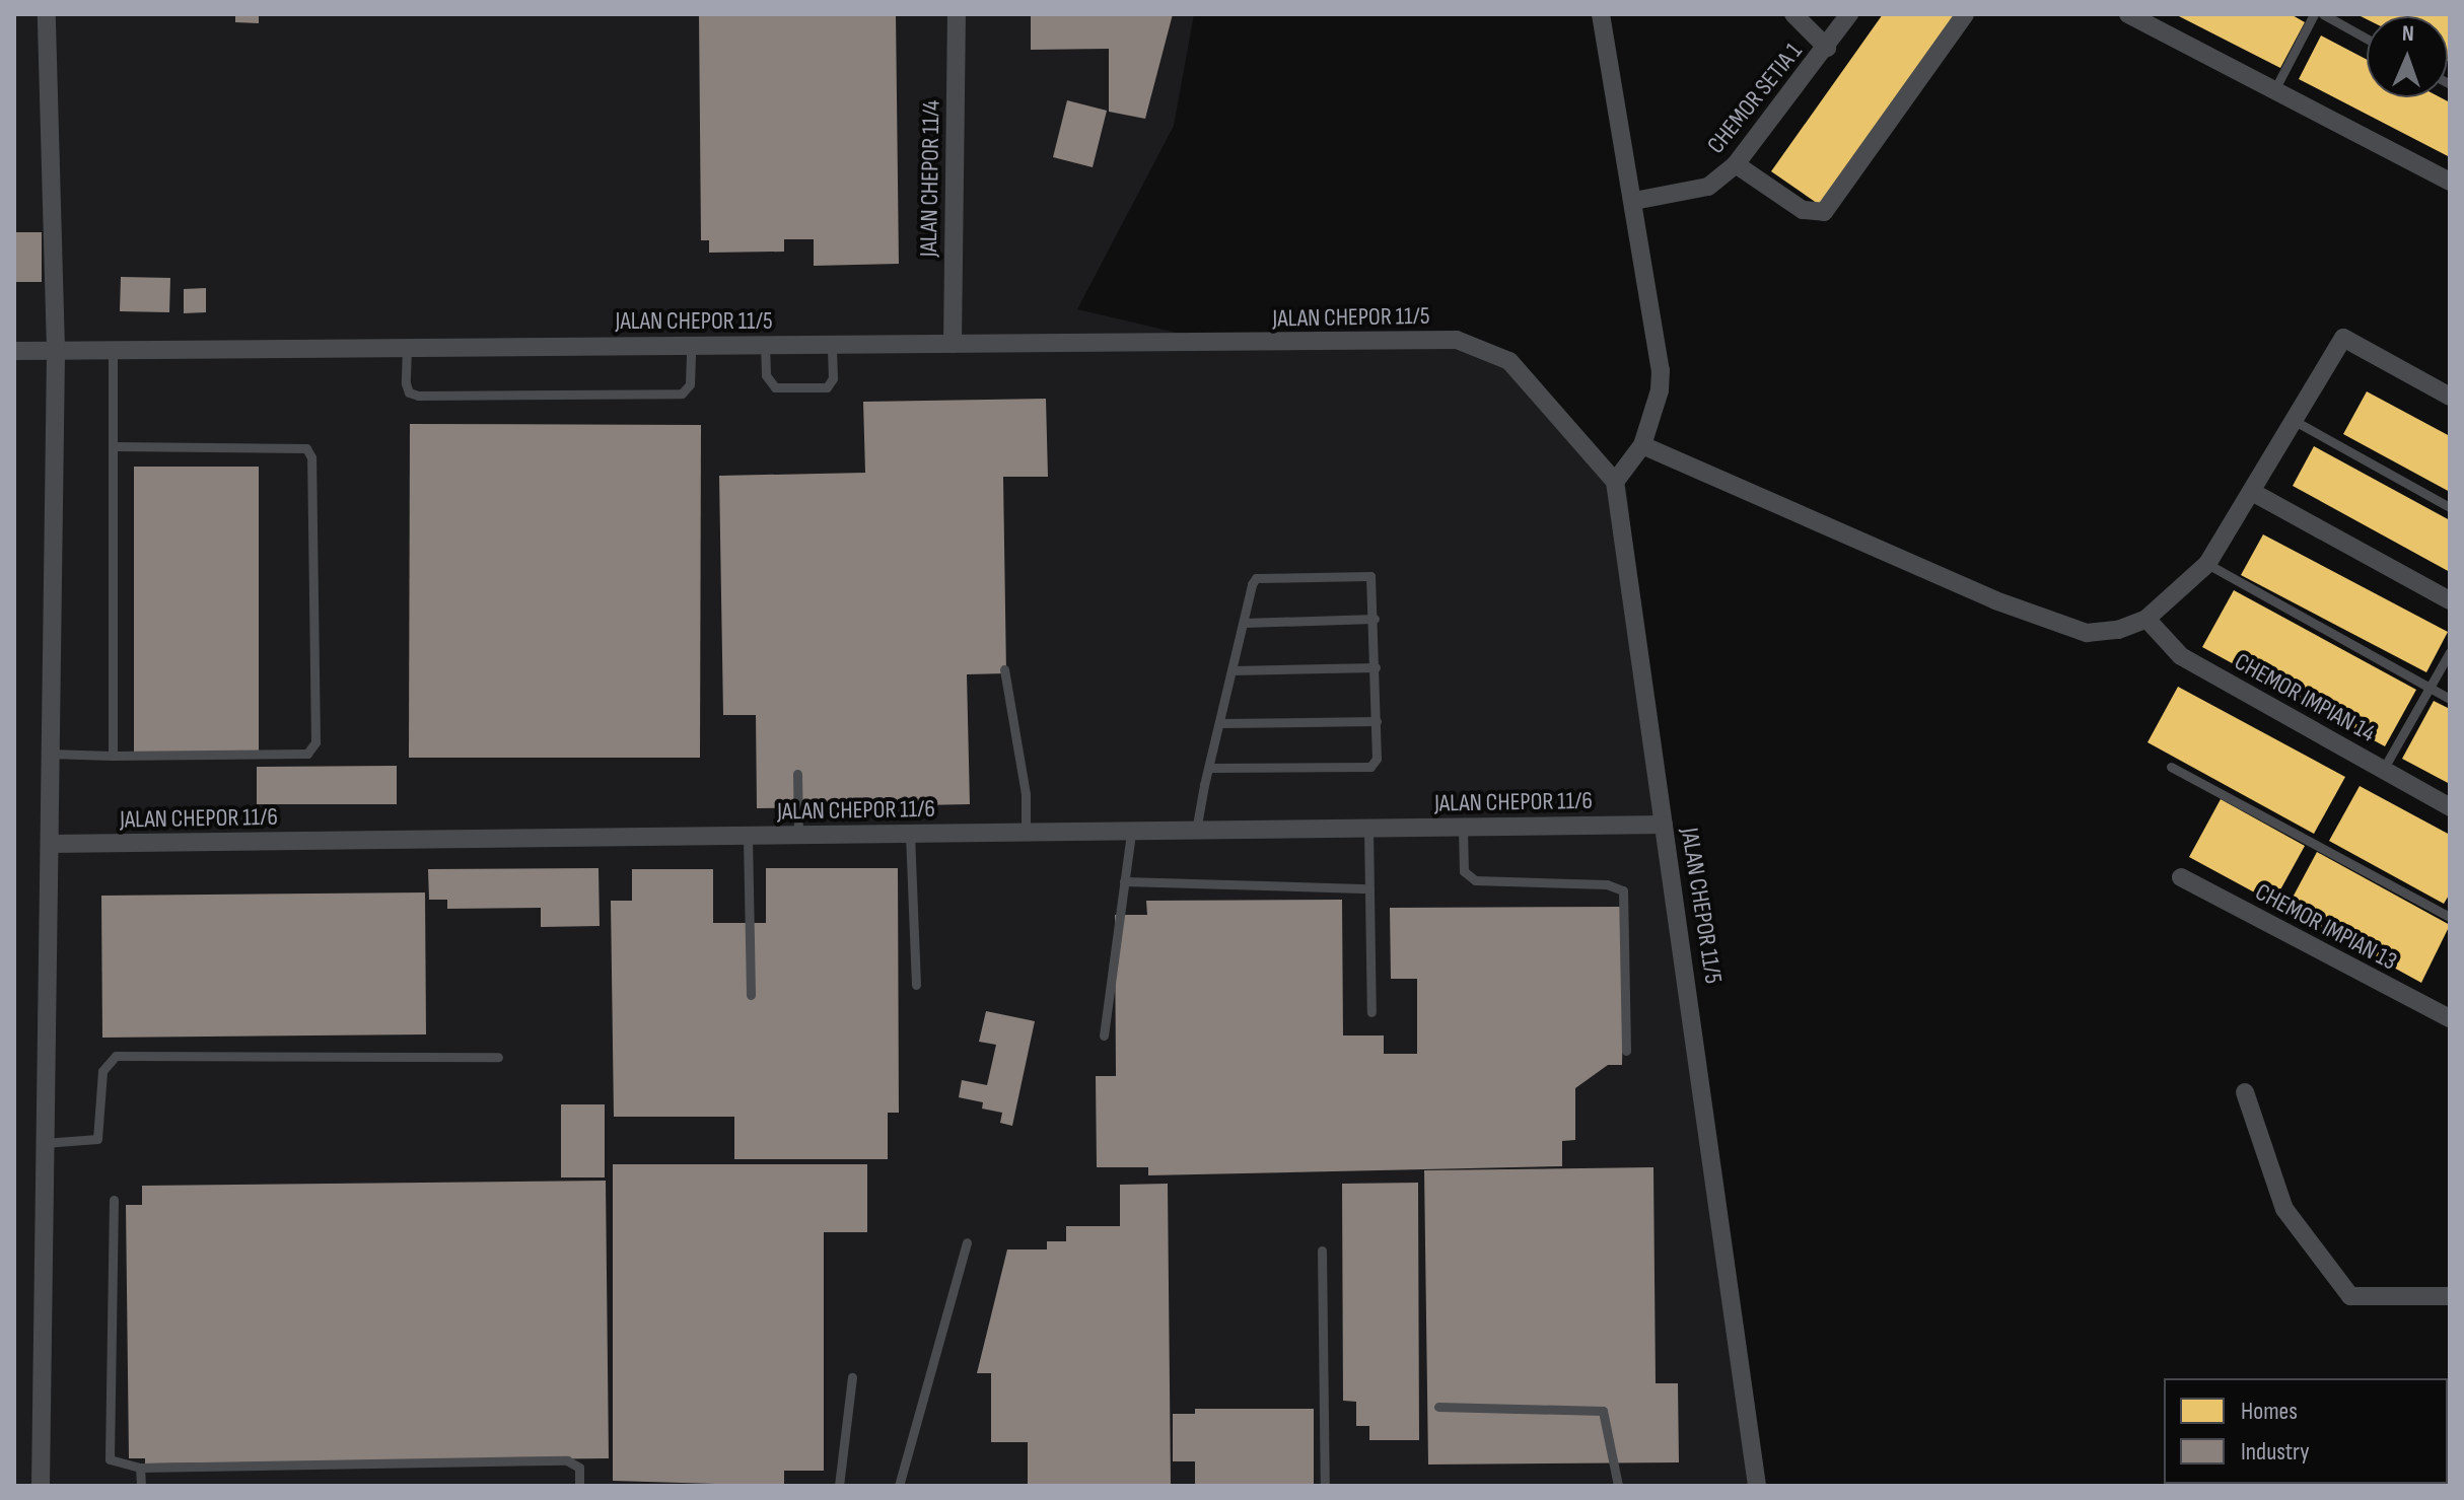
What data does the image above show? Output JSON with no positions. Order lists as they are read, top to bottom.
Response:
{
  "streets": {
    "street": [
      "CHEMOR SETIA 1",
      "JALAN CHEPOR 11/4",
      "JALAN CHEPOR 11/5",
      "CHEMOR IMPIAN 14",
      "JALAN CHEPOR 11/6",
      "CHEMOR IMPIAN 13"
    ]
  },
  "crossings": [
    ["JALAN CHEPOR 11/4", "JALAN CHEPOR 11/5"],
    ["JALAN CHEPOR 11/5", "JALAN CHEPOR 11/6"]
  ],
  "legend": ["Homes", "Industry"],
  "north": "top"
}
